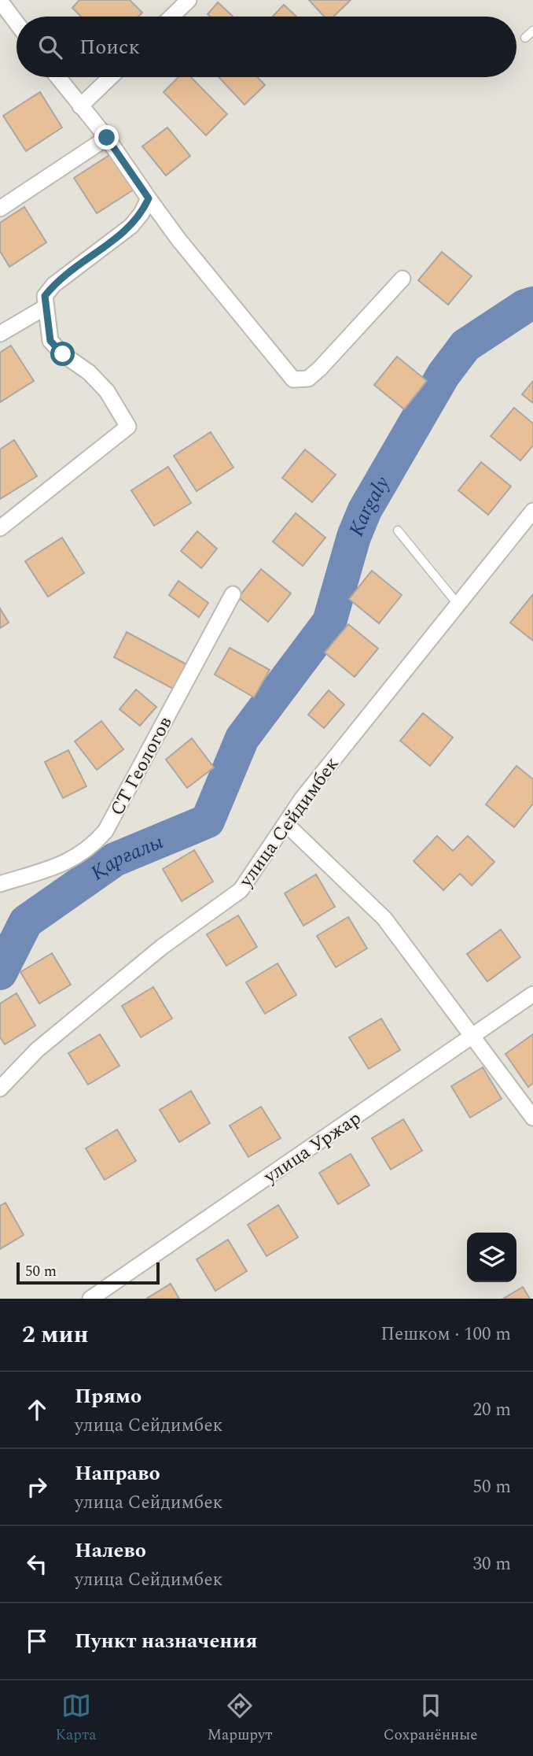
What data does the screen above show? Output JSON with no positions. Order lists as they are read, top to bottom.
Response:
{
  "streets": {
    "street": ["СТ Геологов", "улица Сейдимбек", "улица Уржар"]
  },
  "water": ["Kargaly", "Қарғалы"],
  "scale_bar": "50 m",
  "page": {
    "search": "Поиск",
    "scale": "50 m",
    "heading": ["2 мин", "Пешком · 100 m"],
    "list": [
      ["Прямо", "улица Сейдимбек", "20 m"],
      ["Направо", "улица Сейдимбек", "50 m"],
      ["Налево", "улица Сейдимбек", "30 m"],
      "Пункт назначения"
    ],
    "nav": ["Карта", "Маршрут", "Сохранённые"]
  }
}
